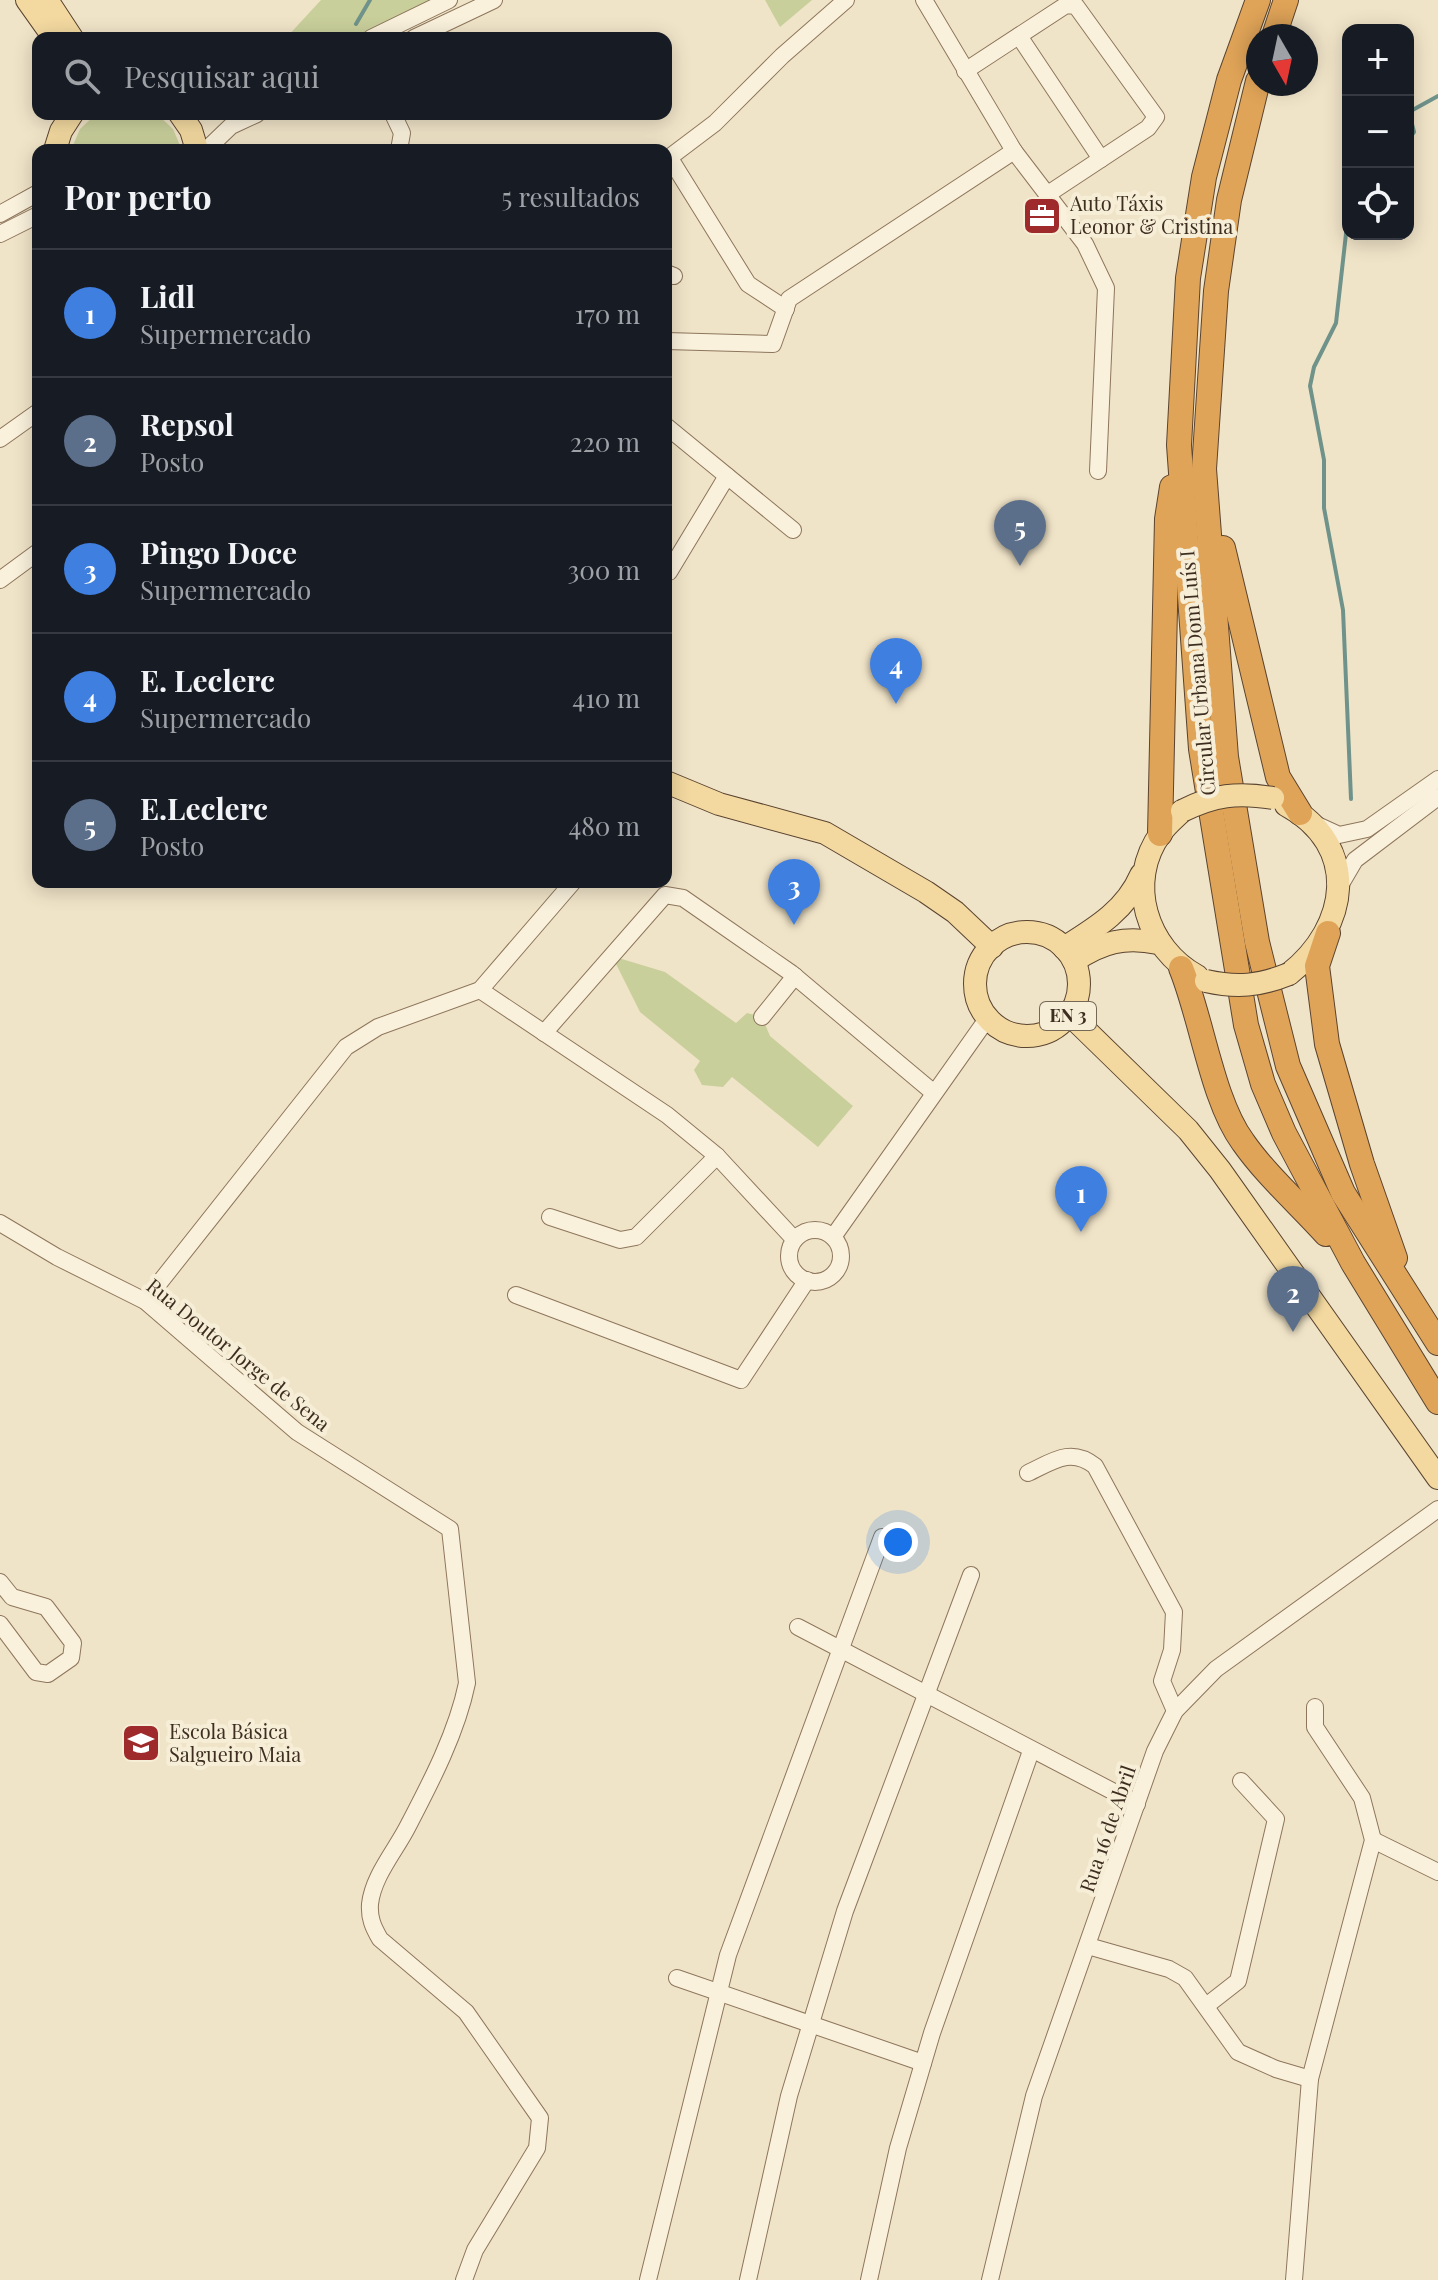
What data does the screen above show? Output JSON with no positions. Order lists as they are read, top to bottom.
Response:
{
  "streets": {
    "highway": ["Circular Urbana Dom Luís I"],
    "main road": ["EN 3"],
    "street": ["Rua Doutor Jorge de Sena", "Rua 16 de Abril"]
  },
  "places": {
    "office": ["Auto Táxis Leonor & Cristina"],
    "school or university": ["Escola Básica Salgueiro Maia"]
  },
  "north": "bottom",
  "page": {
    "map_buttons": ["+", "−"],
    "search": "Pesquisar aqui",
    "heading": ["Por perto", "5 resultados"],
    "list": [
      {
        "mark": "1",
        "name": "Lidl",
        "note": "Supermercado",
        "value": "170 m"
      },
      {
        "mark": "2",
        "name": "Repsol",
        "note": "Posto",
        "value": "220 m"
      },
      {
        "mark": "3",
        "name": "Pingo Doce",
        "note": "Supermercado",
        "value": "300 m"
      },
      {
        "mark": "4",
        "name": "E. Leclerc",
        "note": "Supermercado",
        "value": "410 m"
      },
      {
        "mark": "5",
        "name": "E.Leclerc",
        "note": "Posto",
        "value": "480 m"
      }
    ],
    "pins": [
      "5",
      "4",
      "3",
      "1",
      "2"
    ]
  }
}
